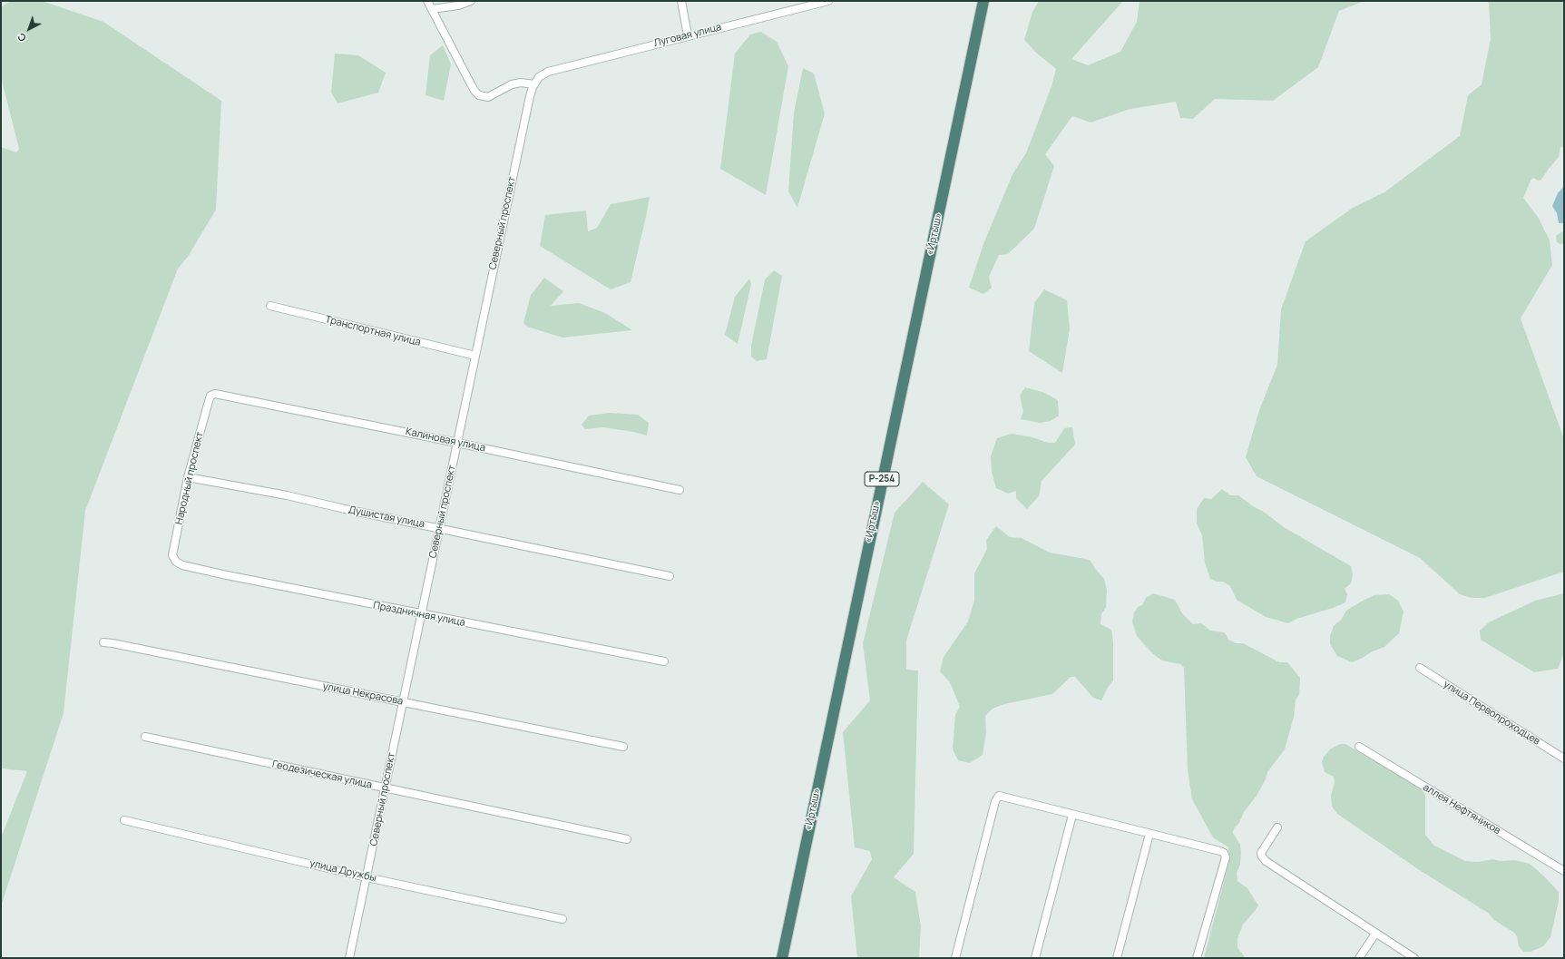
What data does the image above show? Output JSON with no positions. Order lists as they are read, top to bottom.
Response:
{
  "streets": {
    "highway": ["«Иртыш»", "Р-254"],
    "street": [
      "Луговая улица",
      "Северный проспект",
      "Транспортная улица",
      "Калиновая улица",
      "Народный проспект",
      "Душистая улица",
      "Праздничная улица",
      "улица Некрасова",
      "улица Первопроходцев",
      "Геодезическая улица",
      "аллея Нефтяников",
      "улица Дружбы"
    ]
  },
  "crossings": [
    ["Луговая улица", "Северный проспект"],
    ["Северный проспект", "Транспортная улица"],
    ["Северный проспект", "Калиновая улица"],
    ["Северный проспект", "Душистая улица"],
    ["Северный проспект", "Праздничная улица"],
    ["Северный проспект", "улица Некрасова"],
    ["Северный проспект", "Геодезическая улица"],
    ["Северный проспект", "улица Дружбы"],
    ["Калиновая улица", "Народный проспект"],
    ["Народный проспект", "Душистая улица"],
    ["Народный проспект", "Праздничная улица"]
  ],
  "north": "bottom left"
}
